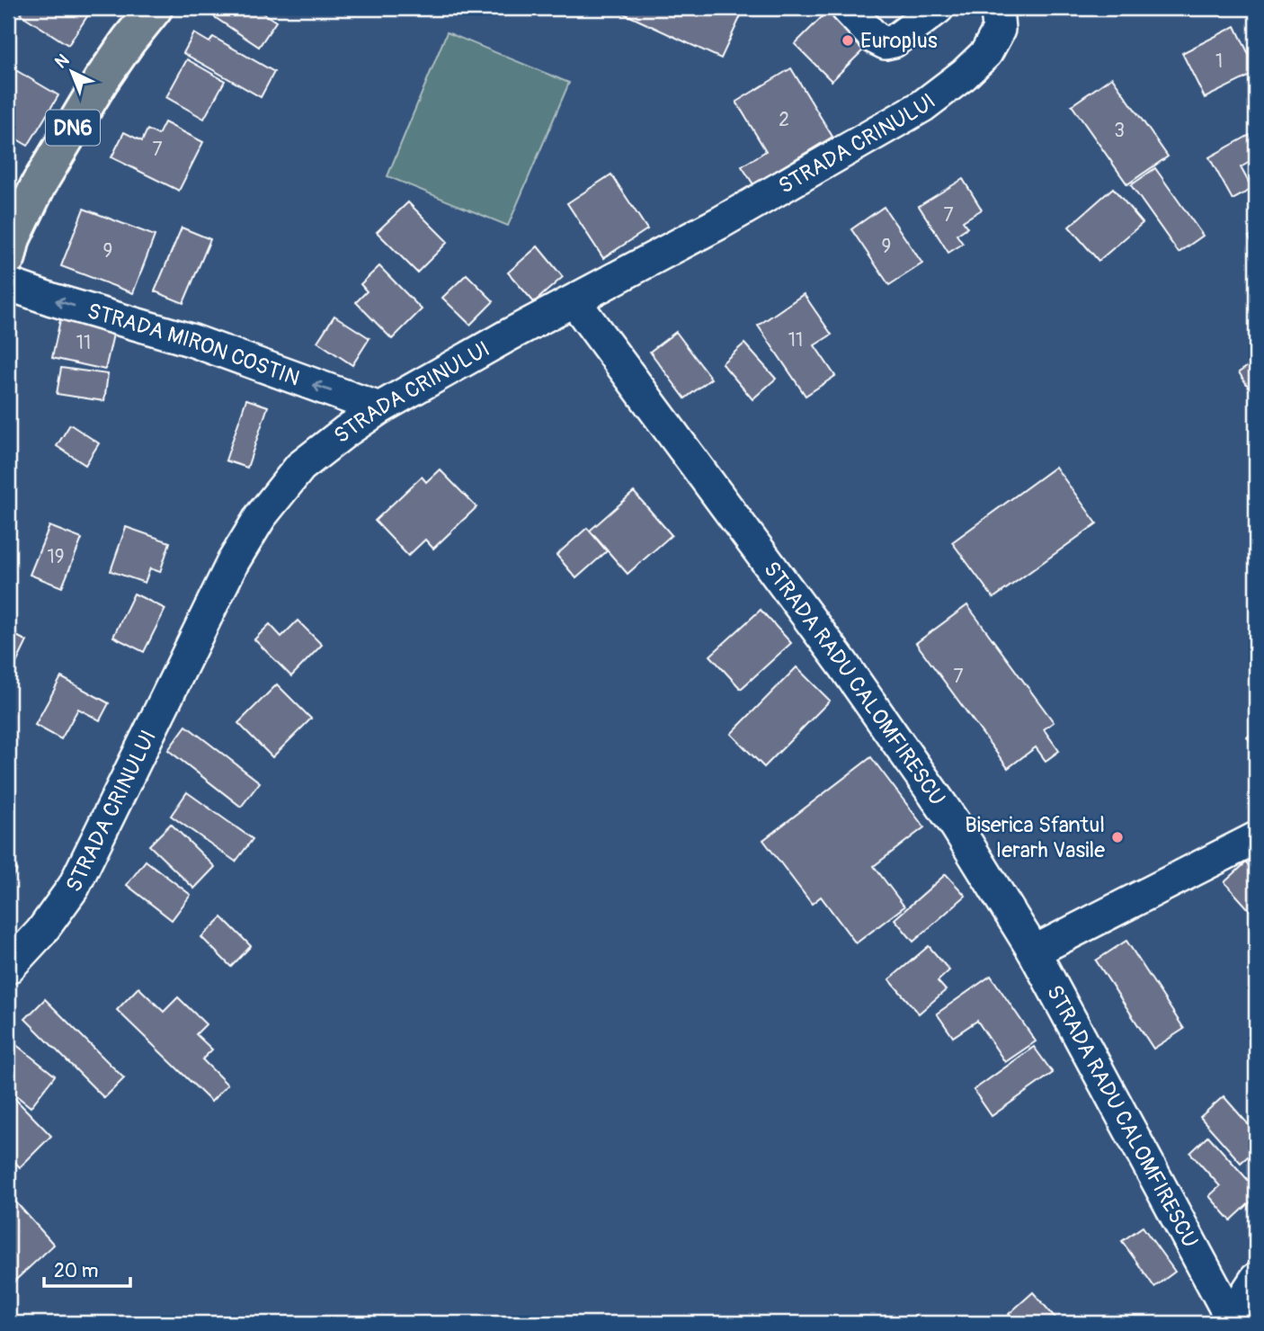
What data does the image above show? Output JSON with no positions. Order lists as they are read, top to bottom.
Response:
{
  "streets": {
    "main road": ["DN6"],
    "street": ["STRADA CRINULUI", "STRADA MIRON COSTIN", "STRADA RADU CALOMFIRESCU"]
  },
  "crossings": [
    ["STRADA CRINULUI", "STRADA MIRON COSTIN"],
    ["STRADA CRINULUI", "STRADA RADU CALOMFIRESCU"]
  ],
  "one_way": ["STRADA MIRON COSTIN"],
  "places": ["Europlus", "Biserica Sfantul Ierarh Vasile"],
  "house_numbers": [
    "1",
    "2",
    "3",
    "7",
    "7",
    "9",
    "9",
    "11",
    "11",
    "19",
    "7"
  ],
  "scale_bar": "20 m",
  "north": "top left"
}
